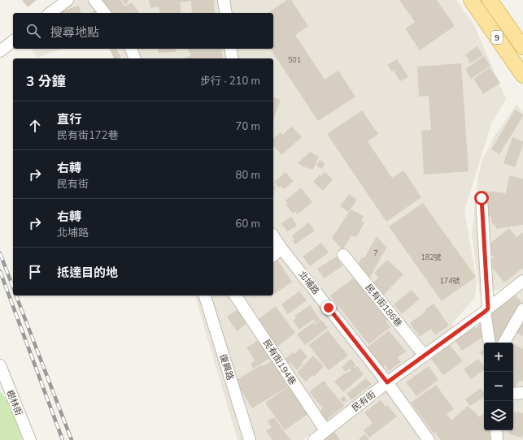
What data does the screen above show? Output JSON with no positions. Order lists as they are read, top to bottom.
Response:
{
  "streets": {
    "main road": ["9"],
    "street": [
      "北埔路",
      "民有街186巷",
      "民有街194巷",
      "復興路",
      "民有街",
      "樹林街"
    ]
  },
  "crossings": [
    ["北埔路", "民有街"],
    ["民有街186巷", "民有街"],
    ["民有街194巷", "民有街"]
  ],
  "house_numbers": [
    "501",
    "7",
    "182號",
    "174號"
  ],
  "page": {
    "search": "搜尋地點",
    "heading": ["3 分鐘", "步行 · 210 m"],
    "list": [
      ["直行", "民有街172巷", "70 m"],
      ["右轉", "民有街", "80 m"],
      ["右轉", "北埔路", "60 m"],
      "抵達目的地"
    ],
    "map_buttons": ["+", "−"]
  }
}
